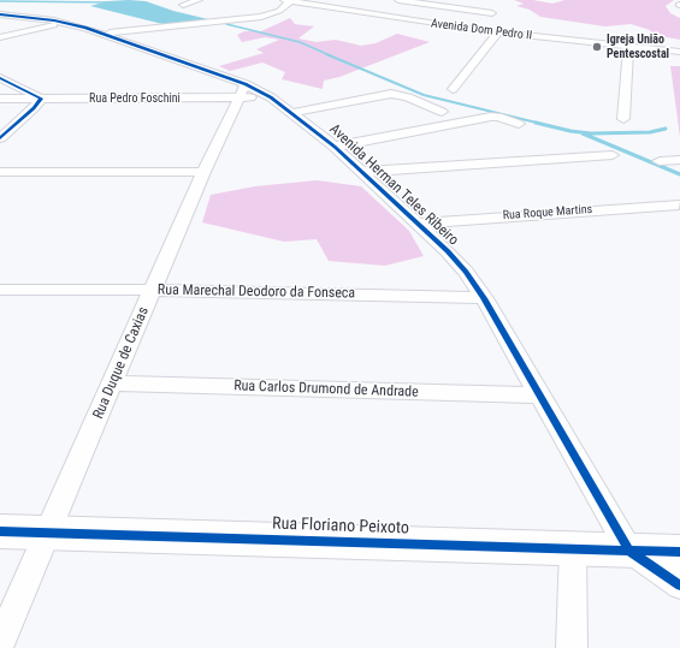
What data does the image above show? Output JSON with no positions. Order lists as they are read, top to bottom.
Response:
{
  "streets": {
    "street": [
      "Avenida Dom Pedro II",
      "Rua Pedro Foschini",
      "Avenida Herman Teles Ribeiro",
      "Rua Roque Martins",
      "Rua Marechal Deodoro da Fonseca",
      "Rua Duque de Caxias",
      "Rua Carlos Drumond de Andrade",
      "Rua Floriano Peixoto"
    ]
  },
  "crossings": [
    ["Rua Pedro Foschini", "Avenida Herman Teles Ribeiro"],
    ["Rua Pedro Foschini", "Rua Duque de Caxias"],
    ["Avenida Herman Teles Ribeiro", "Rua Roque Martins"],
    ["Avenida Herman Teles Ribeiro", "Rua Marechal Deodoro da Fonseca"],
    ["Avenida Herman Teles Ribeiro", "Rua Duque de Caxias"],
    ["Avenida Herman Teles Ribeiro", "Rua Carlos Drumond de Andrade"],
    ["Avenida Herman Teles Ribeiro", "Rua Floriano Peixoto"],
    ["Rua Marechal Deodoro da Fonseca", "Rua Duque de Caxias"],
    ["Rua Duque de Caxias", "Rua Carlos Drumond de Andrade"],
    ["Rua Duque de Caxias", "Rua Floriano Peixoto"]
  ],
  "places": ["Igreja União Pentescostal"]
}
